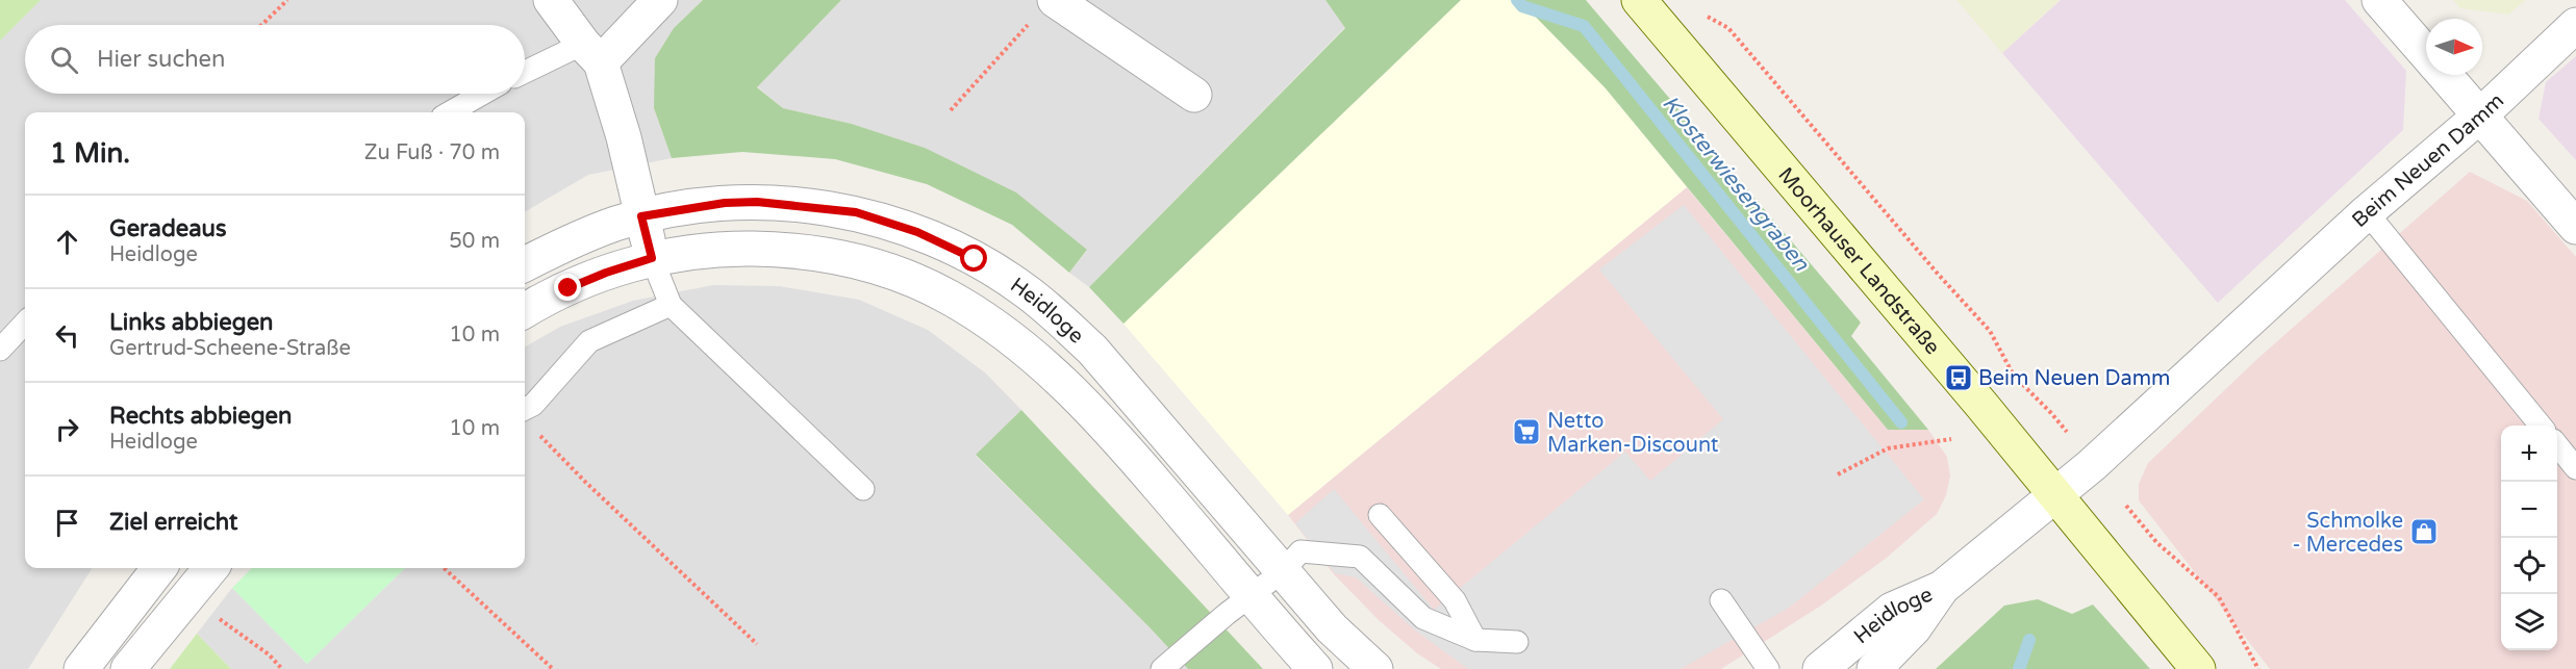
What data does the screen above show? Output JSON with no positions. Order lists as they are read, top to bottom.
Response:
{
  "streets": {
    "street": ["Beim Neuen Damm", "Moorhauser Landstraße", "Heidloge"]
  },
  "crossings": [
    ["Beim Neuen Damm", "Moorhauser Landstraße"],
    ["Beim Neuen Damm", "Heidloge"],
    ["Moorhauser Landstraße", "Heidloge"]
  ],
  "water": ["Klosterwiesengraben"],
  "places": {
    "bus stop": ["Beim Neuen Damm"],
    "supermarket": ["Netto Marken-Discount"],
    "shop": ["Schmolke - Mercedes"]
  },
  "north": "right",
  "page": {
    "search": "Hier suchen",
    "heading": ["1 Min.", "Zu Fuß · 70 m"],
    "list": [
      ["Geradeaus", "Heidloge", "50 m"],
      ["Links abbiegen", "Gertrud-Scheene-Straße", "10 m"],
      ["Rechts abbiegen", "Heidloge", "10 m"],
      "Ziel erreicht"
    ],
    "map_buttons": ["+", "−"]
  }
}
